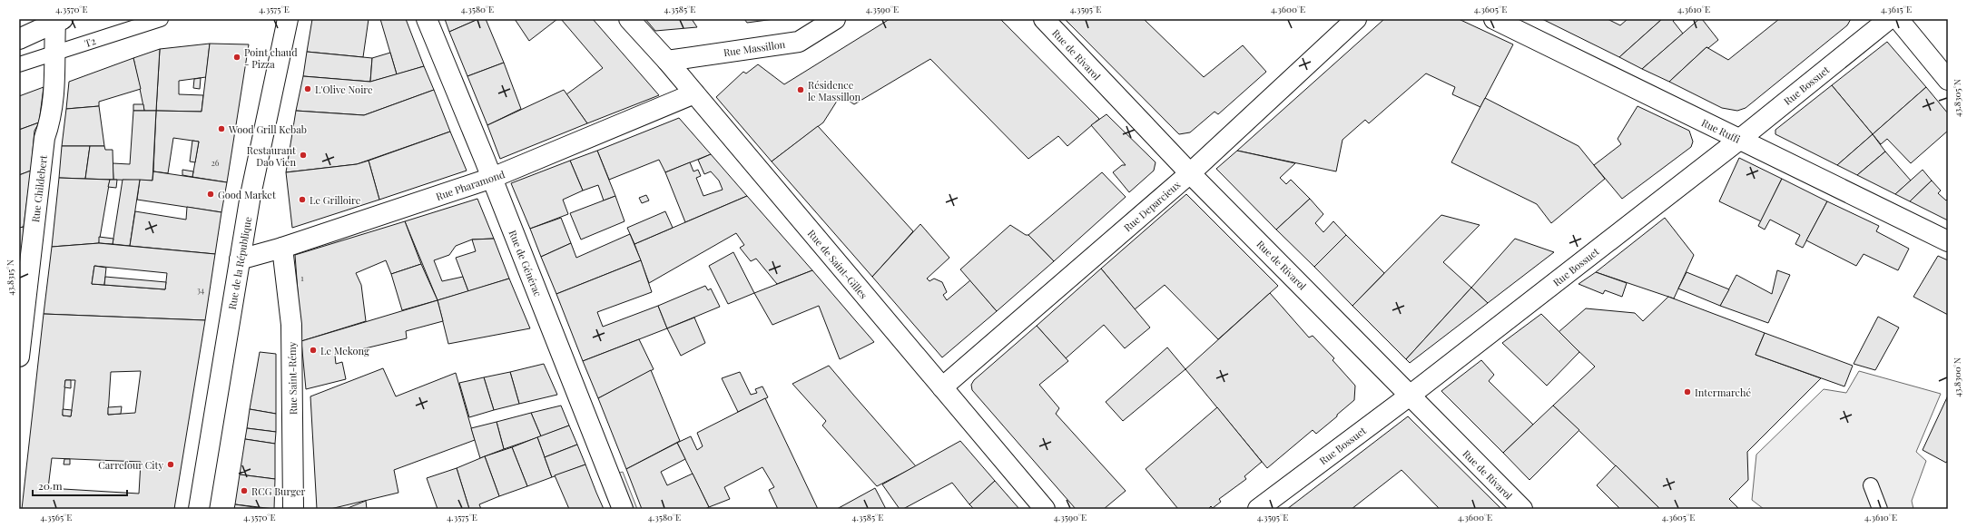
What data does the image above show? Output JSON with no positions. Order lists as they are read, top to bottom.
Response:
{
  "streets": {
    "street": [
      "Rue Massillon",
      "Rue de Rivarol",
      "Rue Bossuet",
      "Rue Ruffi",
      "Rue Pharamond",
      "Rue Childebert",
      "Rue Deparcieux",
      "Rue de la République",
      "Rue de Générac",
      "Rue de Saint-Gilles",
      "Rue Saint-Rémy"
    ],
    "lane": ["T2"]
  },
  "crossings": [
    ["T2", "Rue Childebert"],
    ["Rue Massillon", "Rue de Saint-Gilles"],
    ["Rue de Rivarol", "Rue Bossuet"],
    ["Rue de Rivarol", "Rue Deparcieux"],
    ["Rue Bossuet", "Rue Ruffi"],
    ["Rue Pharamond", "Rue de la République"],
    ["Rue Pharamond", "Rue de Générac"],
    ["Rue Pharamond", "Rue de Saint-Gilles"],
    ["Rue Pharamond", "Rue Saint-Rémy"],
    ["Rue Deparcieux", "Rue de Saint-Gilles"]
  ],
  "places": [
    "Point chaud - Pizza",
    "L'Olive Noire",
    "Résidence le Massillon",
    "Wood Grill Kebab",
    "Restaurant Dao Vien",
    "Good Market",
    "Le Grilloire",
    "Le Mekong",
    "Intermarché",
    "Carrefour City",
    "RCG Burger"
  ],
  "house_numbers": ["26", "1", "34"],
  "scale_bar": "20 m",
  "coordinates": [
    "4.3570°E",
    "4.3575°E",
    "4.3580°E",
    "4.3585°E",
    "4.3590°E",
    "4.3595°E",
    "4.3600°E",
    "4.3605°E",
    "4.3610°E",
    "4.3615°E",
    "43.8305°N",
    "43.8315°N",
    "43.8300°N",
    "4.3565°E"
  ]
}
